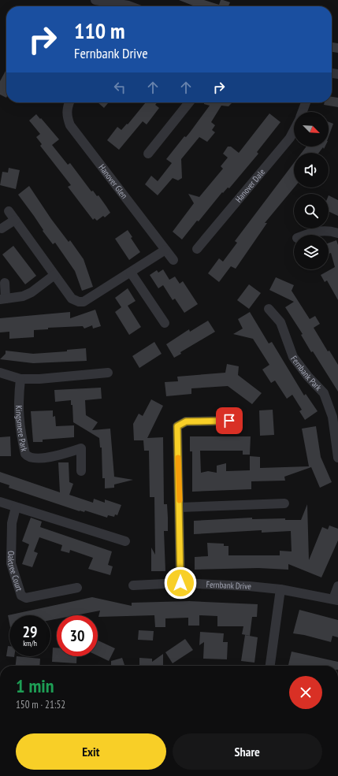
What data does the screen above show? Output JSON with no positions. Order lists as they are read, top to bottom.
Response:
{
  "streets": {
    "street": [
      "Hanover Glen",
      "Hanover Dale",
      "Fernbank Park",
      "Kingsmere Park",
      "Oaktree Court",
      "Fernbank Drive"
    ]
  },
  "north": "bottom right",
  "page": {
    "turn": ["110 m", "Fernbank Drive"],
    "speed": "29 km/h",
    "limit": "30",
    "heading": ["1 min", "150 m · 21:52"],
    "buttons": ["Exit", "Share"]
  }
}
